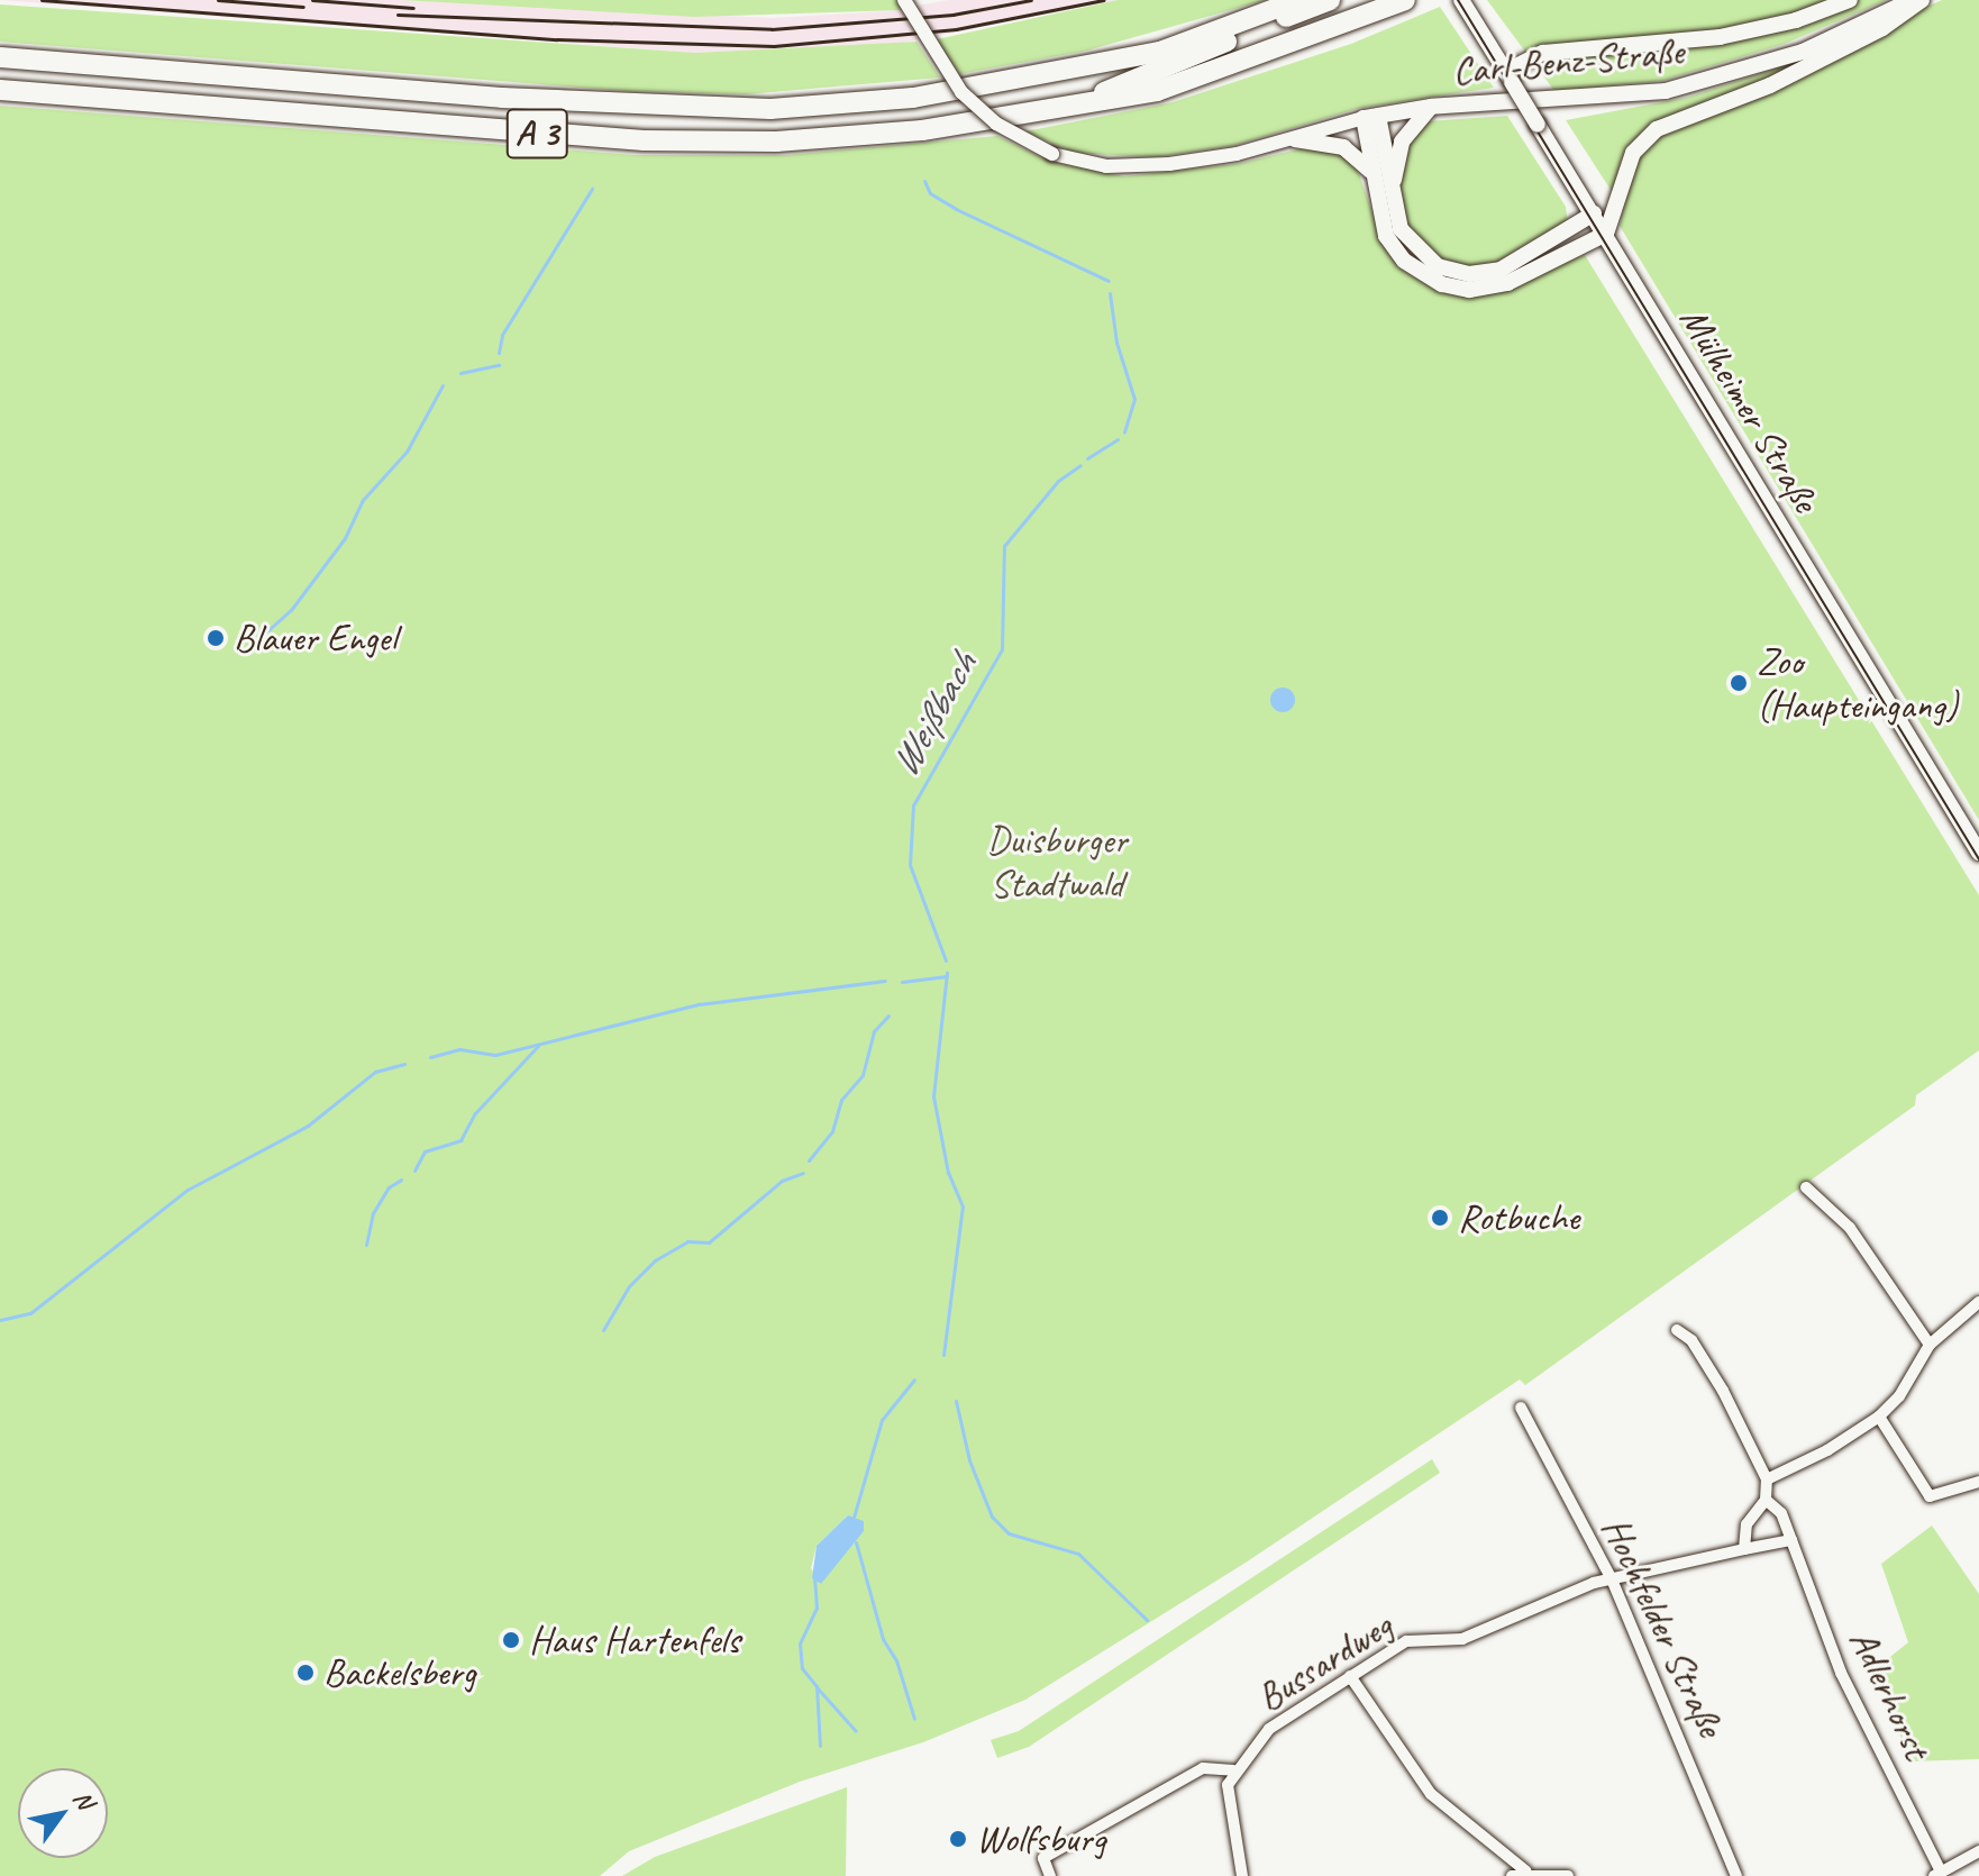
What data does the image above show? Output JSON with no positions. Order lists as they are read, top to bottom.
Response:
{
  "streets": {
    "highway": ["A 3"],
    "main road": ["Carl-Benz-Straße", "Mülheimer Straße"],
    "street": ["Hochfelder Straße", "Bussardweg", "Adlerhorst"]
  },
  "crossings": [
    ["Carl-Benz-Straße", "Mülheimer Straße"],
    ["Hochfelder Straße", "Bussardweg"],
    ["Bussardweg", "Adlerhorst"]
  ],
  "water": ["Weißbach"],
  "parks": ["Duisburger Stadtwald"],
  "places": [
    "Blauer Engel",
    "Zoo (Haupteingang)",
    "Rotbuche",
    "Haus Hartenfels",
    "Backelsberg",
    "Wolfsburg"
  ],
  "north": "top right"
}
